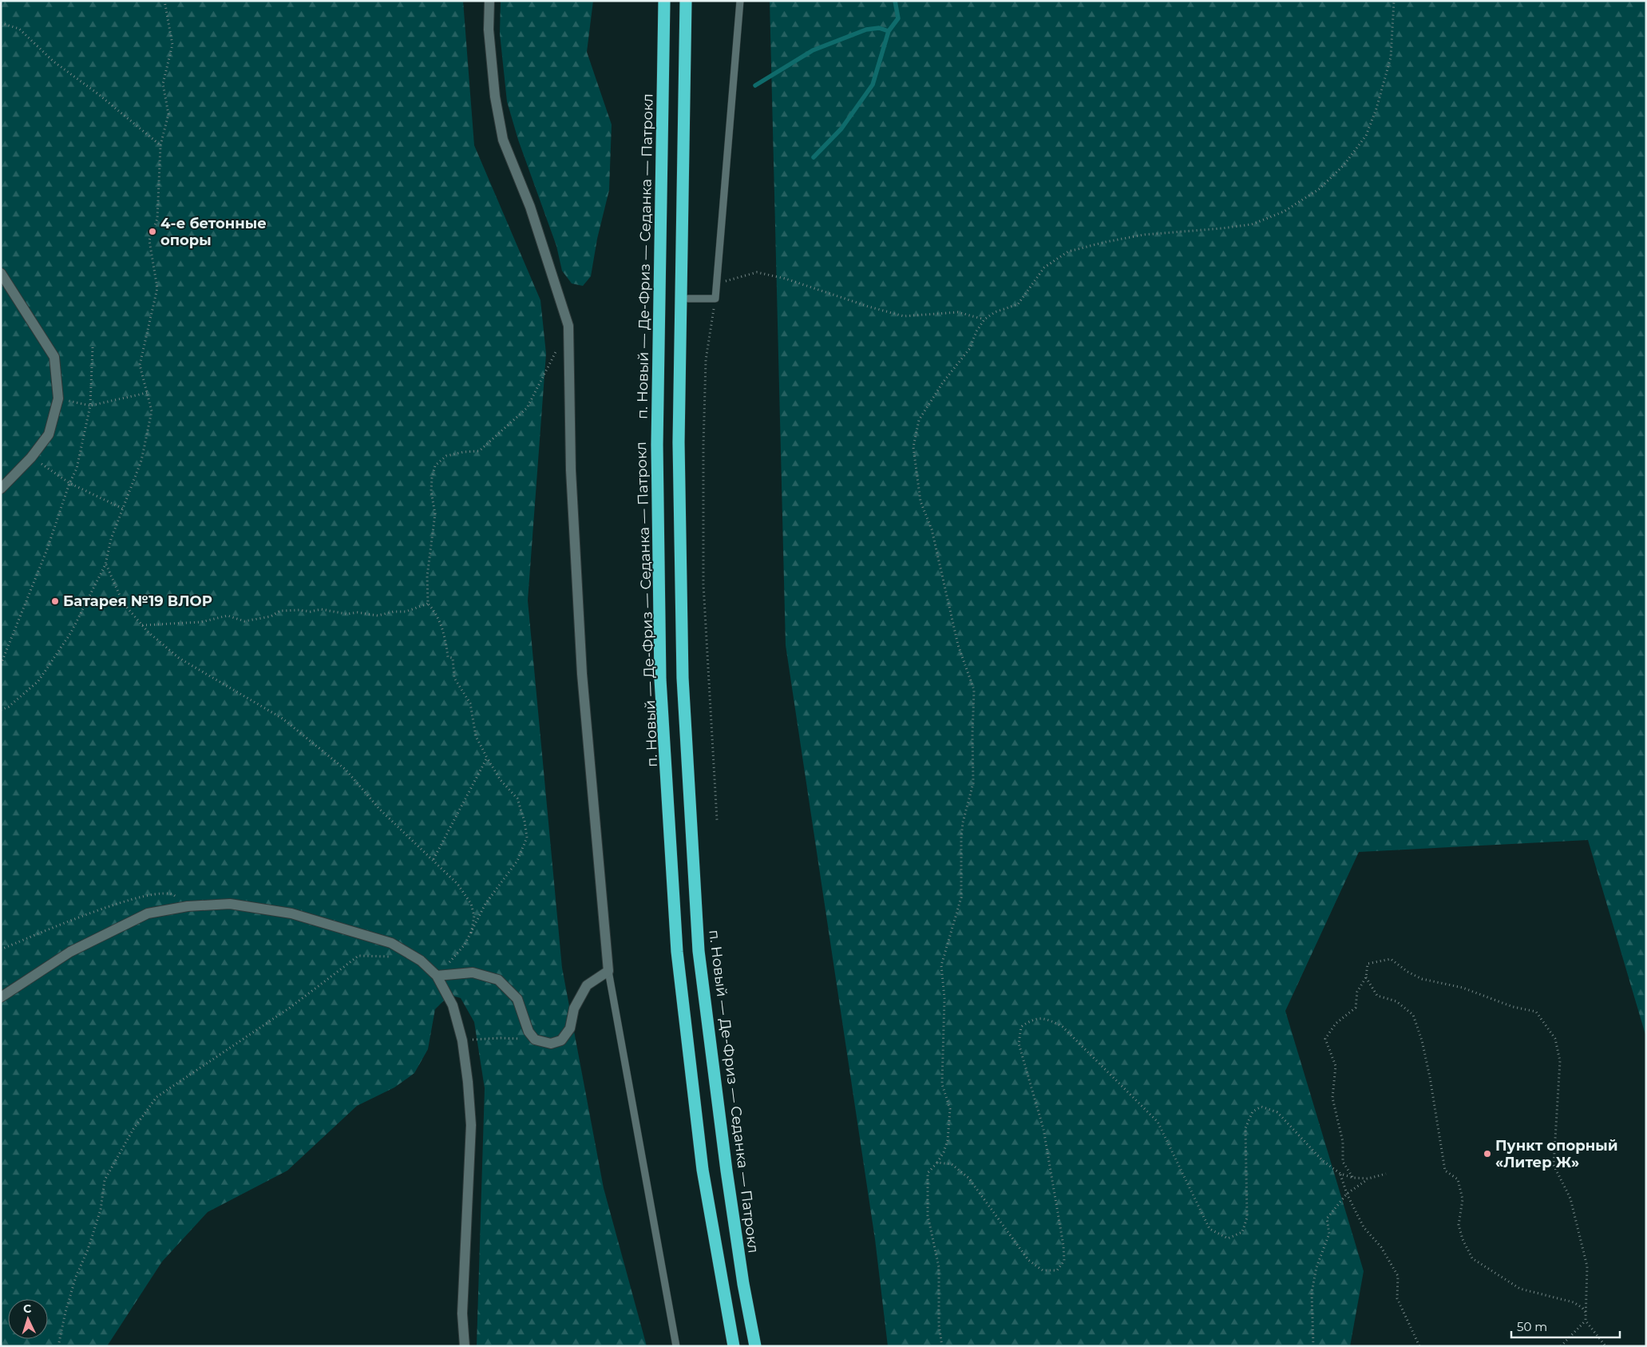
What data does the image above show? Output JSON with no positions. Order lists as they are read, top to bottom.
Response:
{
  "streets": {
    "highway": ["п. Новый — Де-Фриз — Седанка — Патрокл"]
  },
  "places": ["4-е бетонные опоры", "Батарея №19 ВЛОР", "Пункт опорный «Литер Ж»"],
  "scale_bar": "50 m",
  "north": "top"
}
